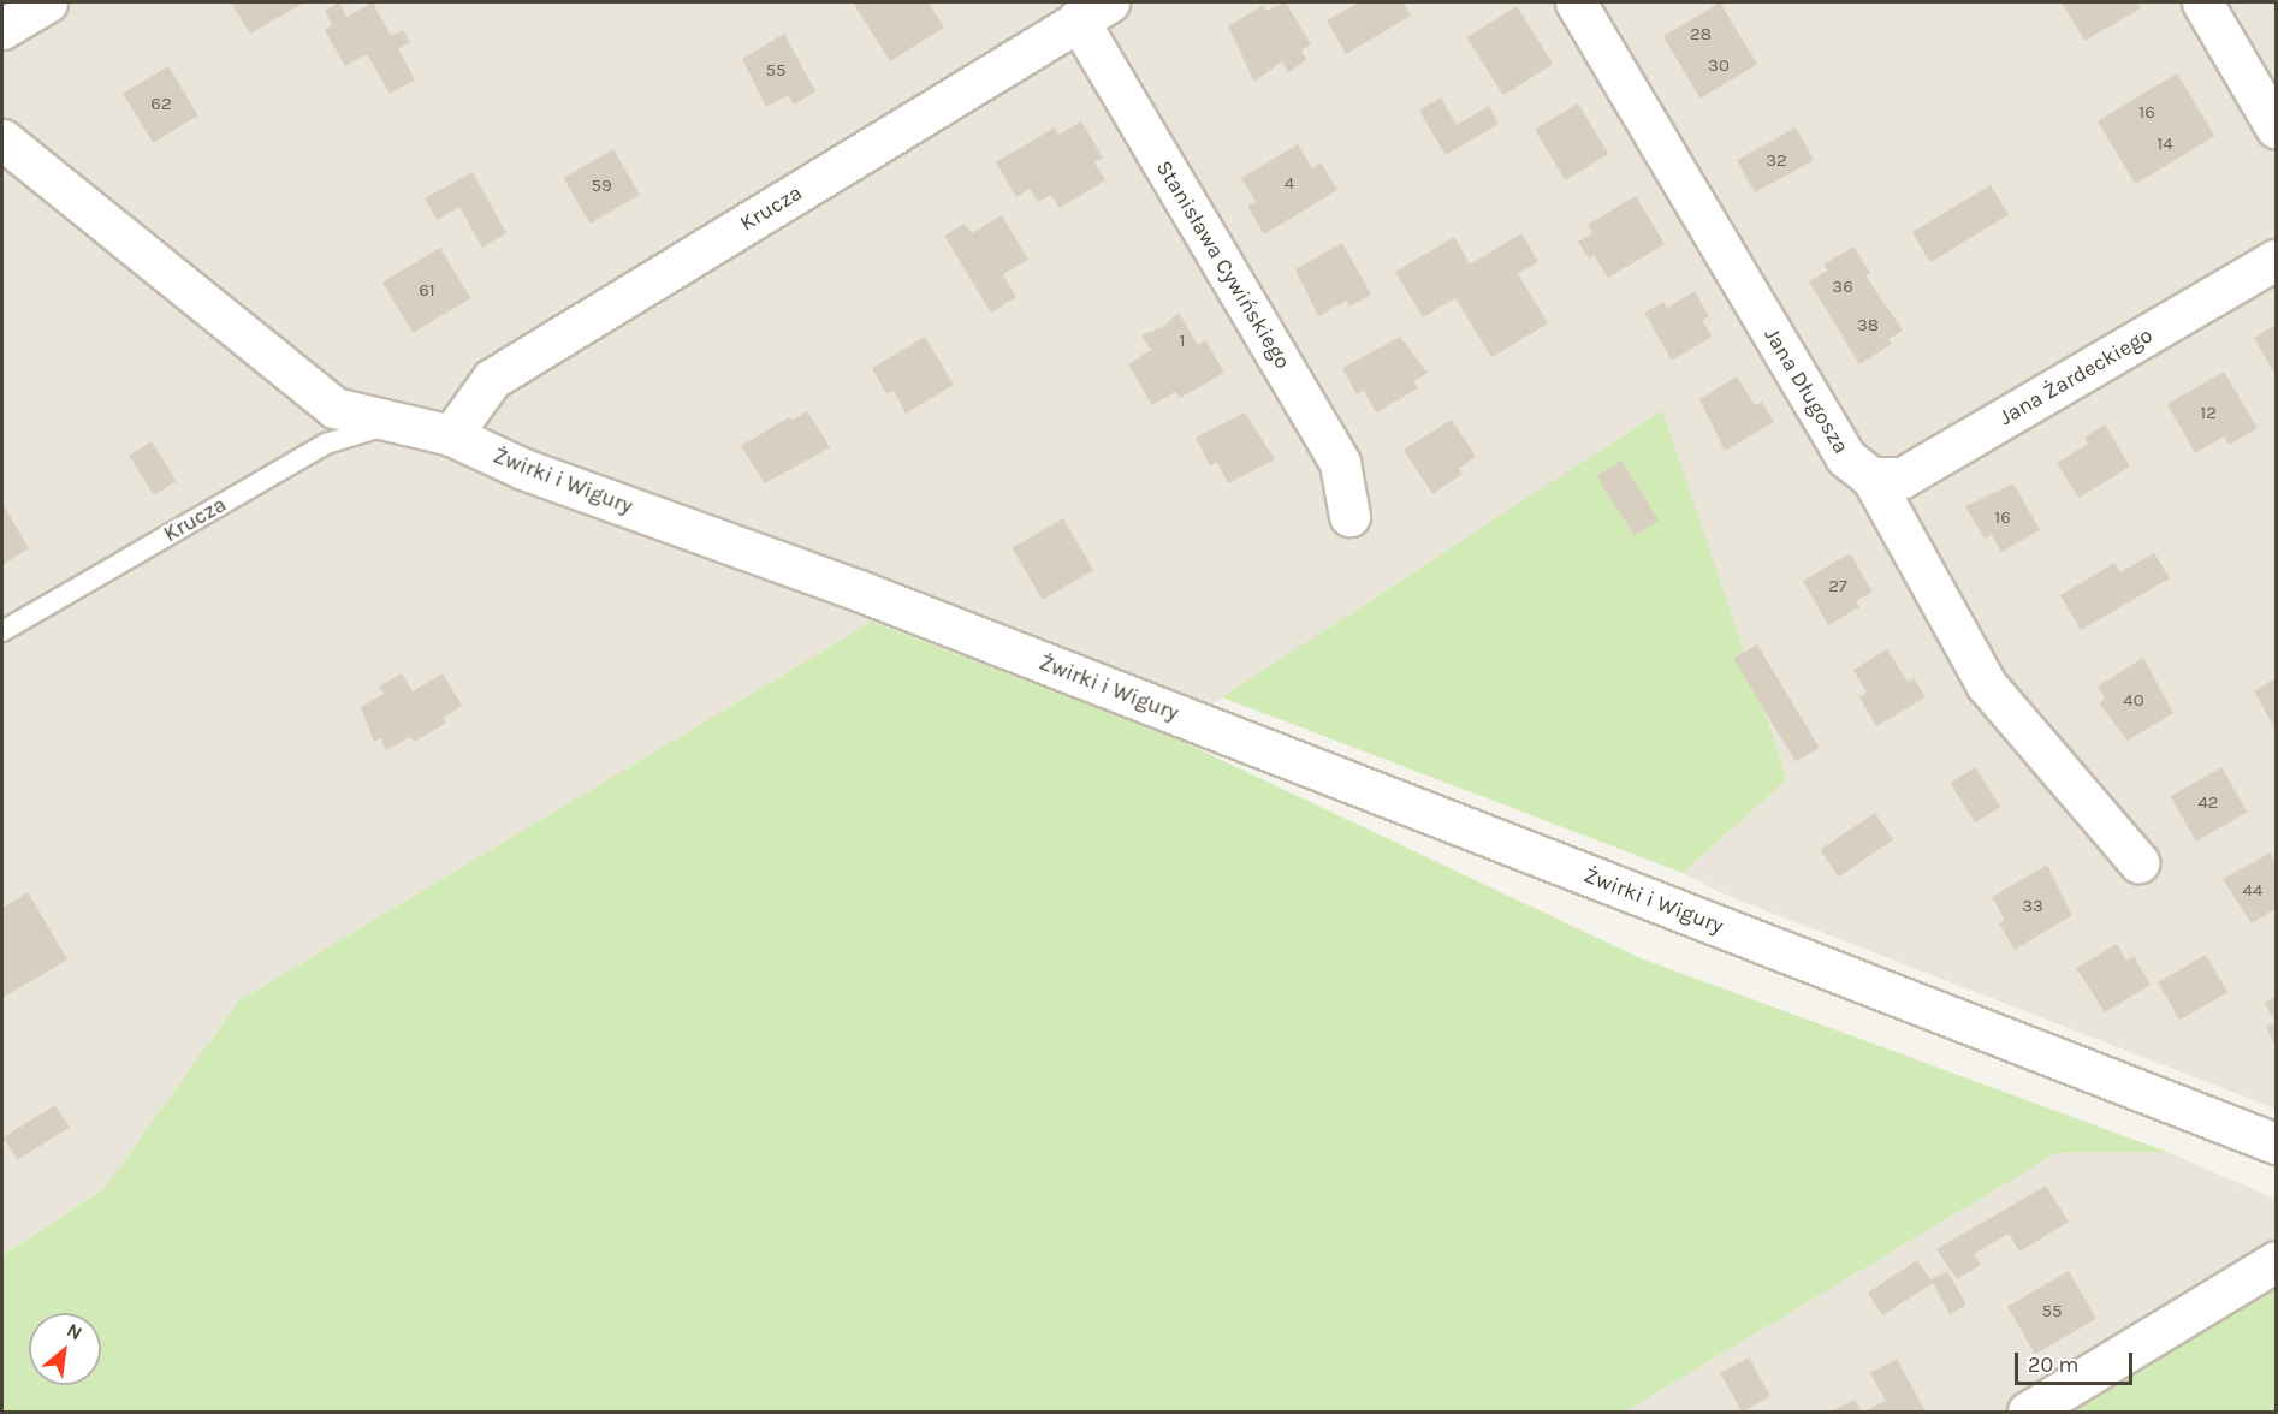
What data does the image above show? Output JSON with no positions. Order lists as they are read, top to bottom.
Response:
{
  "streets": {
    "street": [
      "Krucza",
      "Stanisława Cywińskiego",
      "Jana Żardeckiego",
      "Jana Długosza",
      "Żwirki i Wigury"
    ]
  },
  "crossings": [
    ["Krucza", "Stanisława Cywińskiego"],
    ["Krucza", "Żwirki i Wigury"],
    ["Jana Żardeckiego", "Jana Długosza"]
  ],
  "house_numbers": [
    "28",
    "30",
    "55",
    "62",
    "16",
    "14",
    "32",
    "4",
    "59",
    "36",
    "61",
    "38",
    "1",
    "12",
    "16",
    "27",
    "40",
    "42",
    "44",
    "33",
    "55"
  ],
  "scale_bar": "20 m",
  "north": "top right"
}
